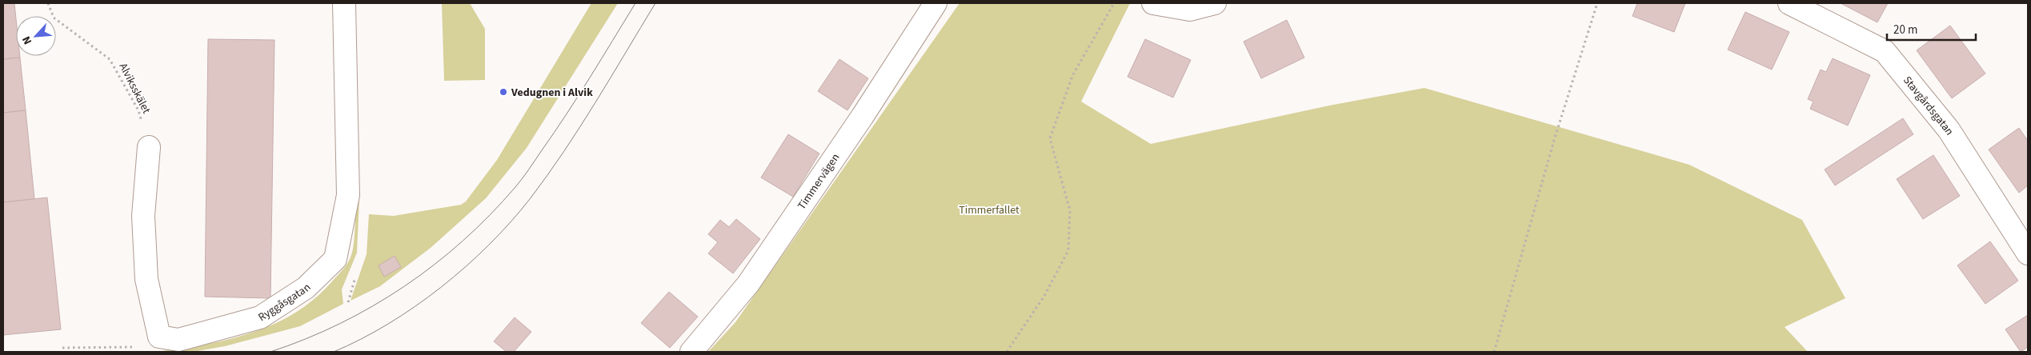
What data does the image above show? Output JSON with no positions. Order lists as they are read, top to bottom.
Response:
{
  "streets": {
    "street": ["Stavgårdsgatan", "Timmervägen", "Ryggåsgatan"],
    "path": ["Alviksskälet"]
  },
  "parks": ["Timmerfallet"],
  "places": ["Vedugnen i Alvik"],
  "scale_bar": "20 m",
  "north": "bottom left"
}
